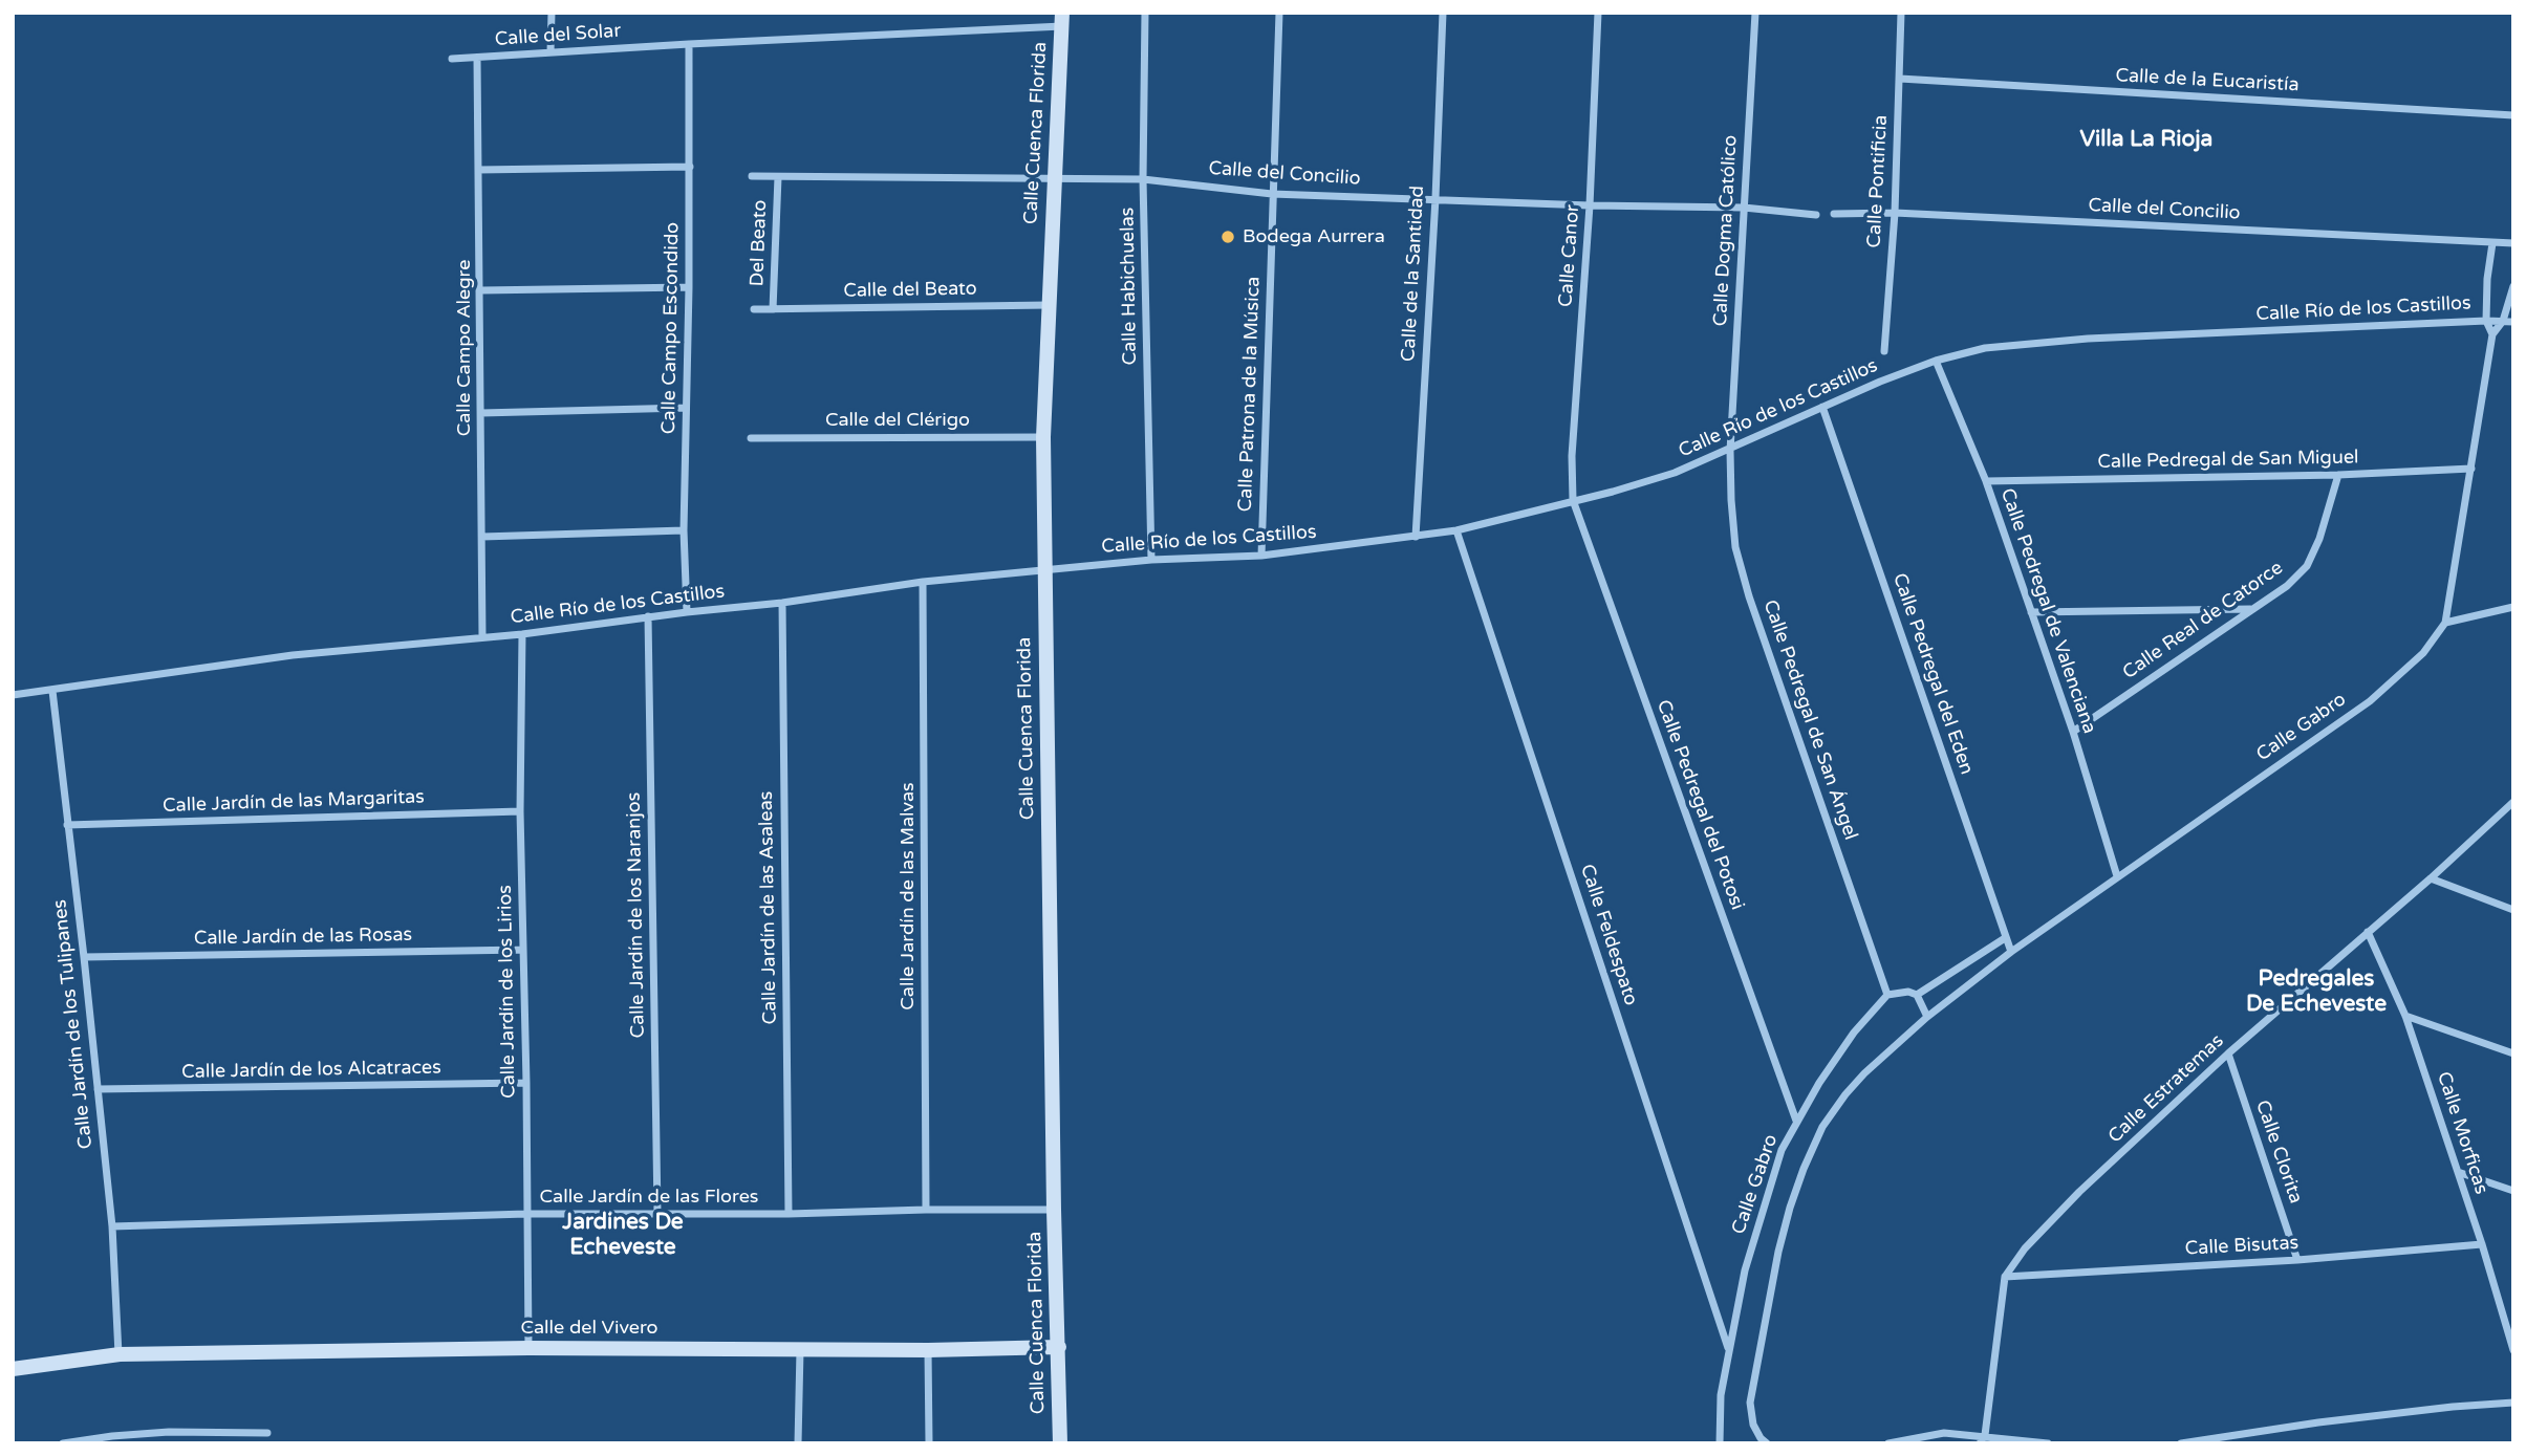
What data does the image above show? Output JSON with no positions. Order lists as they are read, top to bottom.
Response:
{
  "streets": {
    "street": [
      "Calle del Solar",
      "Calle de la Eucaristía",
      "Calle Cuenca Florida",
      "Calle del Concilio",
      "Calle Pontificia",
      "Calle Dogma Católico",
      "Del Beato",
      "Calle Canor",
      "Calle de la Santidad",
      "Calle Habichuelas",
      "Calle del Beato",
      "Calle Río de los Castillos",
      "Calle Campo Escondido",
      "Calle Campo Alegre",
      "Calle Patrona de la Música",
      "Calle del Clérigo",
      "Calle Pedregal de San Miguel",
      "Calle Pedregal de Valenciana",
      "Calle Real de Catorce",
      "Calle Pedregal del Eden",
      "Calle Pedregal de San Ángel",
      "Calle Gabro",
      "Calle Jardín de las Margaritas",
      "Calle Pedregal del Potosi",
      "Calle Jardín de las Malvas",
      "Calle Jardín de las Asaleas",
      "Calle Jardín de los Naranjos",
      "Calle Feldespato",
      "Calle Jardín de las Rosas",
      "Calle Jardín de los Lirios",
      "Calle Jardín de los Tulipanes",
      "Calle Jardín de los Alcatraces",
      "Calle Estratemas",
      "Calle Morficas",
      "Calle Clorita",
      "Calle Jardín de las Flores",
      "Calle Bisutas",
      "Calle del Vivero"
    ]
  },
  "crossings": [
    ["Calle del Solar", "Calle Cuenca Florida"],
    ["Calle del Solar", "Calle Campo Escondido"],
    ["Calle del Solar", "Calle Campo Alegre"],
    ["Calle de la Eucaristía", "Calle Pontificia"],
    ["Calle Cuenca Florida", "Calle del Concilio"],
    ["Calle Cuenca Florida", "Calle del Beato"],
    ["Calle Cuenca Florida", "Calle Río de los Castillos"],
    ["Calle Cuenca Florida", "Calle del Clérigo"],
    ["Calle Cuenca Florida", "Calle Jardín de las Flores"],
    ["Calle Cuenca Florida", "Calle del Vivero"],
    ["Calle del Concilio", "Calle Pontificia"],
    ["Calle del Concilio", "Calle Dogma Católico"],
    ["Calle del Concilio", "Del Beato"],
    ["Calle del Concilio", "Calle Canor"],
    ["Calle del Concilio", "Calle de la Santidad"],
    ["Calle del Concilio", "Calle Habichuelas"],
    ["Calle del Concilio", "Calle Patrona de la Música"],
    ["Calle Dogma Católico", "Calle Río de los Castillos"],
    ["Calle Dogma Católico", "Calle Pedregal de San Ángel"],
    ["Del Beato", "Calle del Beato"],
    ["Calle Canor", "Calle Río de los Castillos"],
    ["Calle Canor", "Calle Pedregal del Potosi"],
    ["Calle de la Santidad", "Calle Río de los Castillos"],
    ["Calle Habichuelas", "Calle Río de los Castillos"],
    ["Calle Río de los Castillos", "Calle Campo Escondido"],
    ["Calle Río de los Castillos", "Calle Campo Alegre"],
    ["Calle Río de los Castillos", "Calle Patrona de la Música"],
    ["Calle Río de los Castillos", "Calle Pedregal de Valenciana"],
    ["Calle Río de los Castillos", "Calle Pedregal del Eden"],
    ["Calle Río de los Castillos", "Calle Pedregal de San Ángel"],
    ["Calle Río de los Castillos", "Calle Pedregal del Potosi"],
    ["Calle Río de los Castillos", "Calle Jardín de las Malvas"],
    ["Calle Río de los Castillos", "Calle Jardín de las Asaleas"],
    ["Calle Río de los Castillos", "Calle Jardín de los Naranjos"],
    ["Calle Río de los Castillos", "Calle Feldespato"],
    ["Calle Río de los Castillos", "Calle Jardín de los Lirios"],
    ["Calle Río de los Castillos", "Calle Jardín de los Tulipanes"],
    ["Calle Pedregal de San Miguel", "Calle Pedregal de Valenciana"],
    ["Calle Pedregal de San Miguel", "Calle Real de Catorce"],
    ["Calle Pedregal de San Miguel", "Calle Gabro"],
    ["Calle Pedregal de Valenciana", "Calle Real de Catorce"],
    ["Calle Pedregal de Valenciana", "Calle Gabro"],
    ["Calle Pedregal del Eden", "Calle Gabro"],
    ["Calle Pedregal de San Ángel", "Calle Gabro"],
    ["Calle Gabro", "Calle Pedregal del Potosi"],
    ["Calle Gabro", "Calle Feldespato"],
    ["Calle Jardín de las Margaritas", "Calle Jardín de los Lirios"],
    ["Calle Jardín de las Margaritas", "Calle Jardín de los Tulipanes"],
    ["Calle Jardín de las Malvas", "Calle Jardín de las Flores"],
    ["Calle Jardín de las Asaleas", "Calle Jardín de las Flores"],
    ["Calle Jardín de los Naranjos", "Calle Jardín de las Flores"],
    ["Calle Jardín de las Rosas", "Calle Jardín de los Lirios"],
    ["Calle Jardín de las Rosas", "Calle Jardín de los Tulipanes"],
    ["Calle Jardín de los Lirios", "Calle Jardín de los Alcatraces"],
    ["Calle Jardín de los Lirios", "Calle Jardín de las Flores"],
    ["Calle Jardín de los Lirios", "Calle del Vivero"],
    ["Calle Jardín de los Tulipanes", "Calle Jardín de los Alcatraces"],
    ["Calle Jardín de los Tulipanes", "Calle Jardín de las Flores"],
    ["Calle Jardín de los Tulipanes", "Calle del Vivero"],
    ["Calle Estratemas", "Calle Morficas"],
    ["Calle Estratemas", "Calle Clorita"],
    ["Calle Estratemas", "Calle Bisutas"],
    ["Calle Morficas", "Calle Bisutas"],
    ["Calle Clorita", "Calle Bisutas"]
  ],
  "districts": ["Villa La Rioja", "Pedregales De Echeveste", "Jardines De Echeveste"],
  "places": ["Bodega Aurrera"]
}
